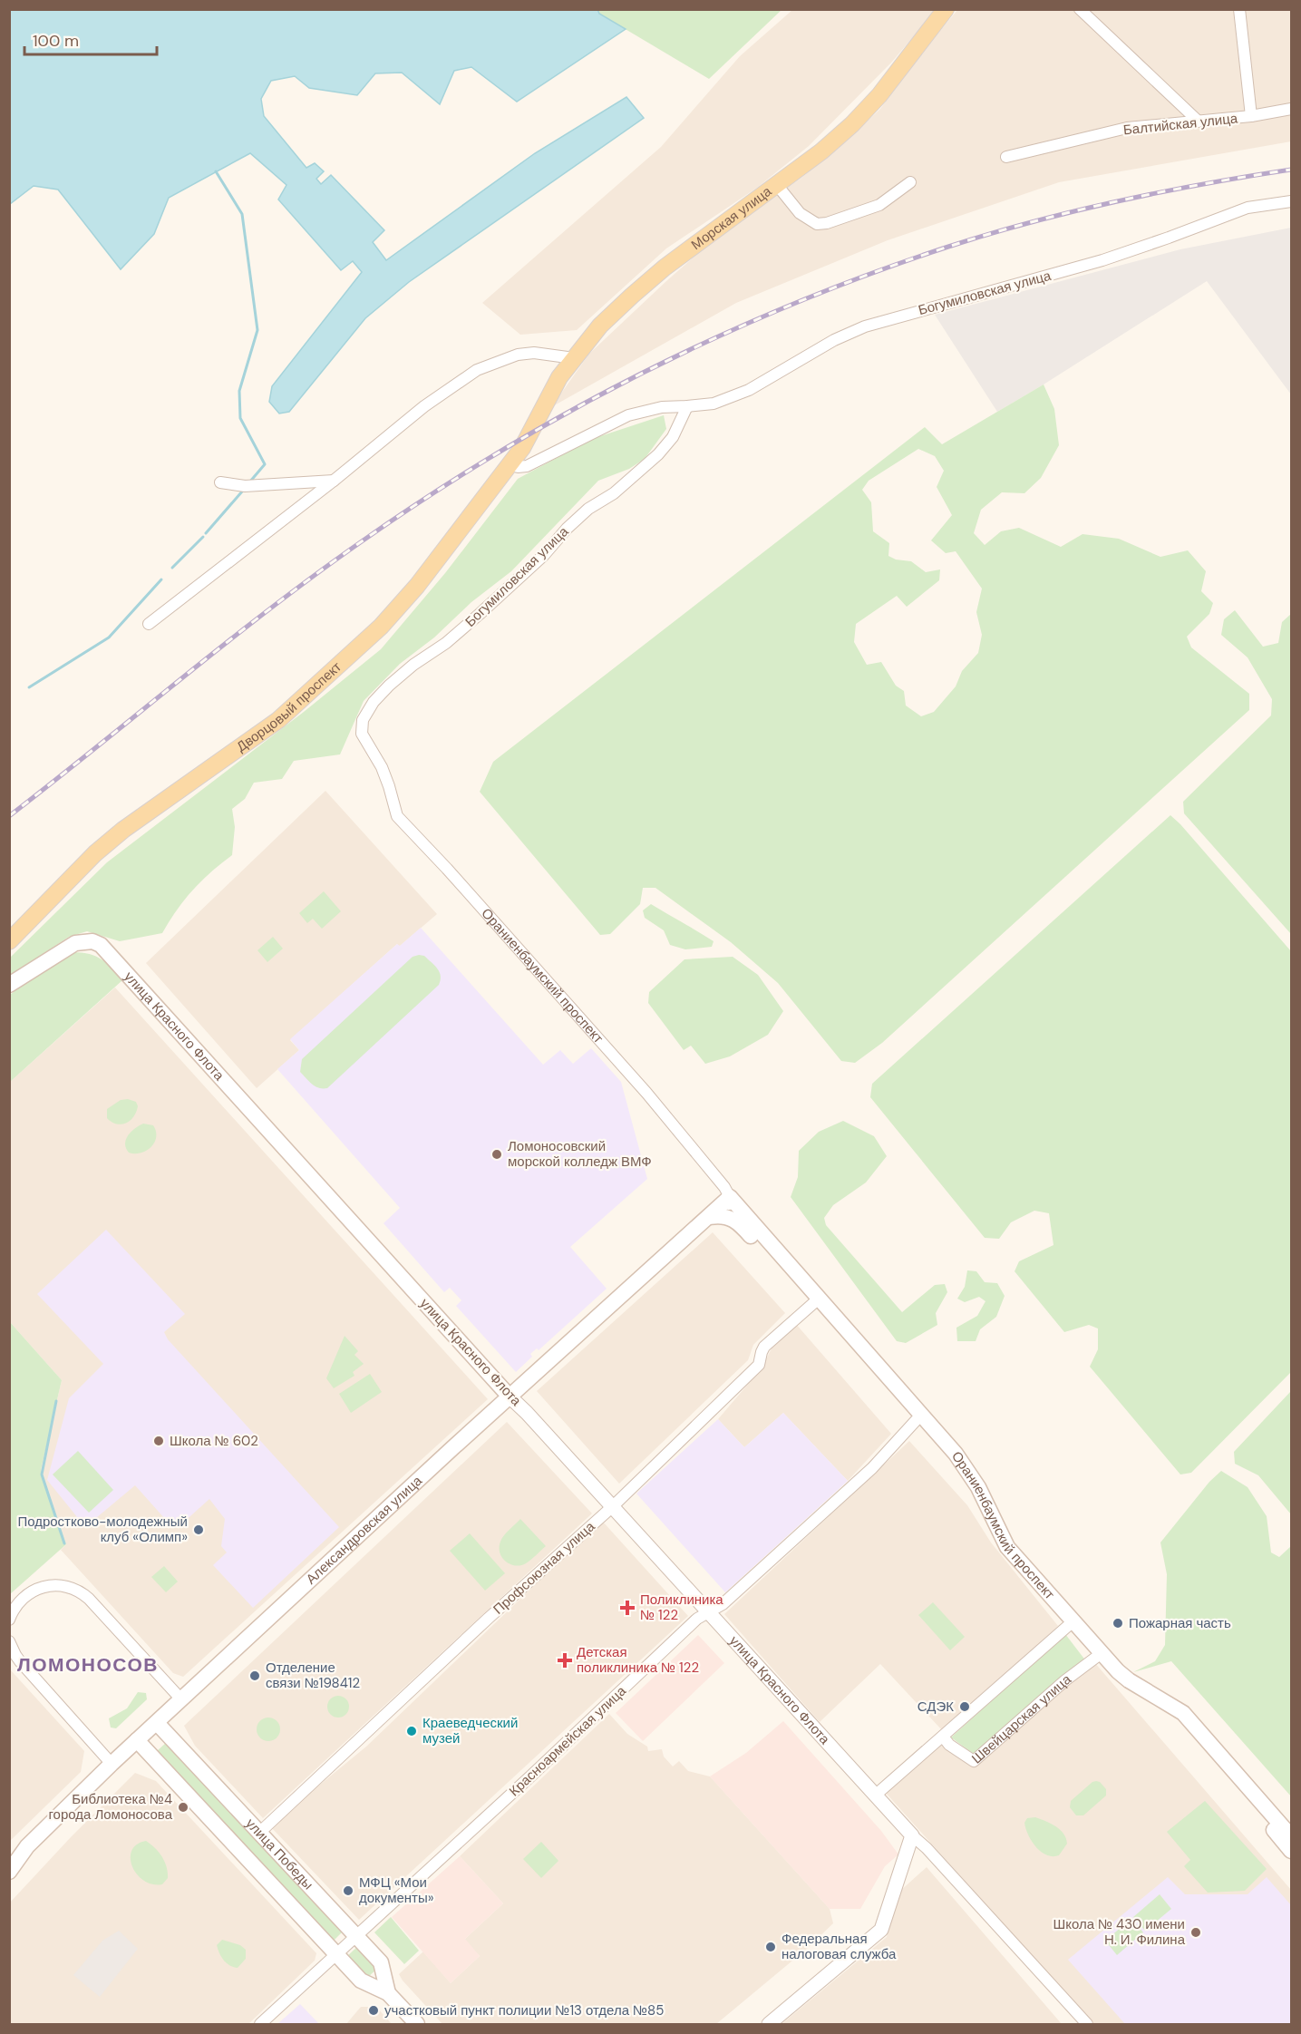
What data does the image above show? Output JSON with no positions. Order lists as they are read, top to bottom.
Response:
{
  "streets": {
    "main road": [
      "Морская улица",
      "Дворцовый проспект",
      "Ораниенбаумский проспект",
      "улица Красного Флота",
      "Александровская улица",
      "улица Победы"
    ],
    "street": [
      "Балтийская улица",
      "Богумиловская улица",
      "Профсоюзная улица",
      "Швейцарская улица",
      "Красноармейская улица"
    ]
  },
  "crossings": [
    ["Морская улица", "Дворцовый проспект"],
    ["Богумиловская улица", "Дворцовый проспект"],
    ["Богумиловская улица", "Ораниенбаумский проспект"],
    ["Ораниенбаумский проспект", "Александровская улица"],
    ["Ораниенбаумский проспект", "Профсоюзная улица"],
    ["Ораниенбаумский проспект", "Швейцарская улица"],
    ["Ораниенбаумский проспект", "Красноармейская улица"],
    ["улица Красного Флота", "Александровская улица"],
    ["улица Красного Флота", "Профсоюзная улица"],
    ["улица Красного Флота", "Красноармейская улица"],
    ["Александровская улица", "улица Победы"],
    ["Профсоюзная улица", "улица Победы"],
    ["Красноармейская улица", "улица Победы"]
  ],
  "districts": ["ЛОМОНОСОВ"],
  "places": {
    "other": [
      "Ломоносовский морской колледж ВМФ",
      "Школа № 602",
      "Подростково-молодежный клуб «Олимп»",
      "Пожарная часть",
      "Отделение связи №198412",
      "СДЭК",
      "Краеведческий музей",
      "Библиотека №4 города Ломоносова",
      "МФЦ «Мои документы»",
      "Школа № 430 имени Н. И. Филина",
      "Федеральная налоговая служба",
      "участковый пункт полиции №13 отдела №85"
    ],
    "health": ["Поликлиника № 122", "Детская поликлиника № 122"]
  },
  "scale_bar": "100 m"
}
